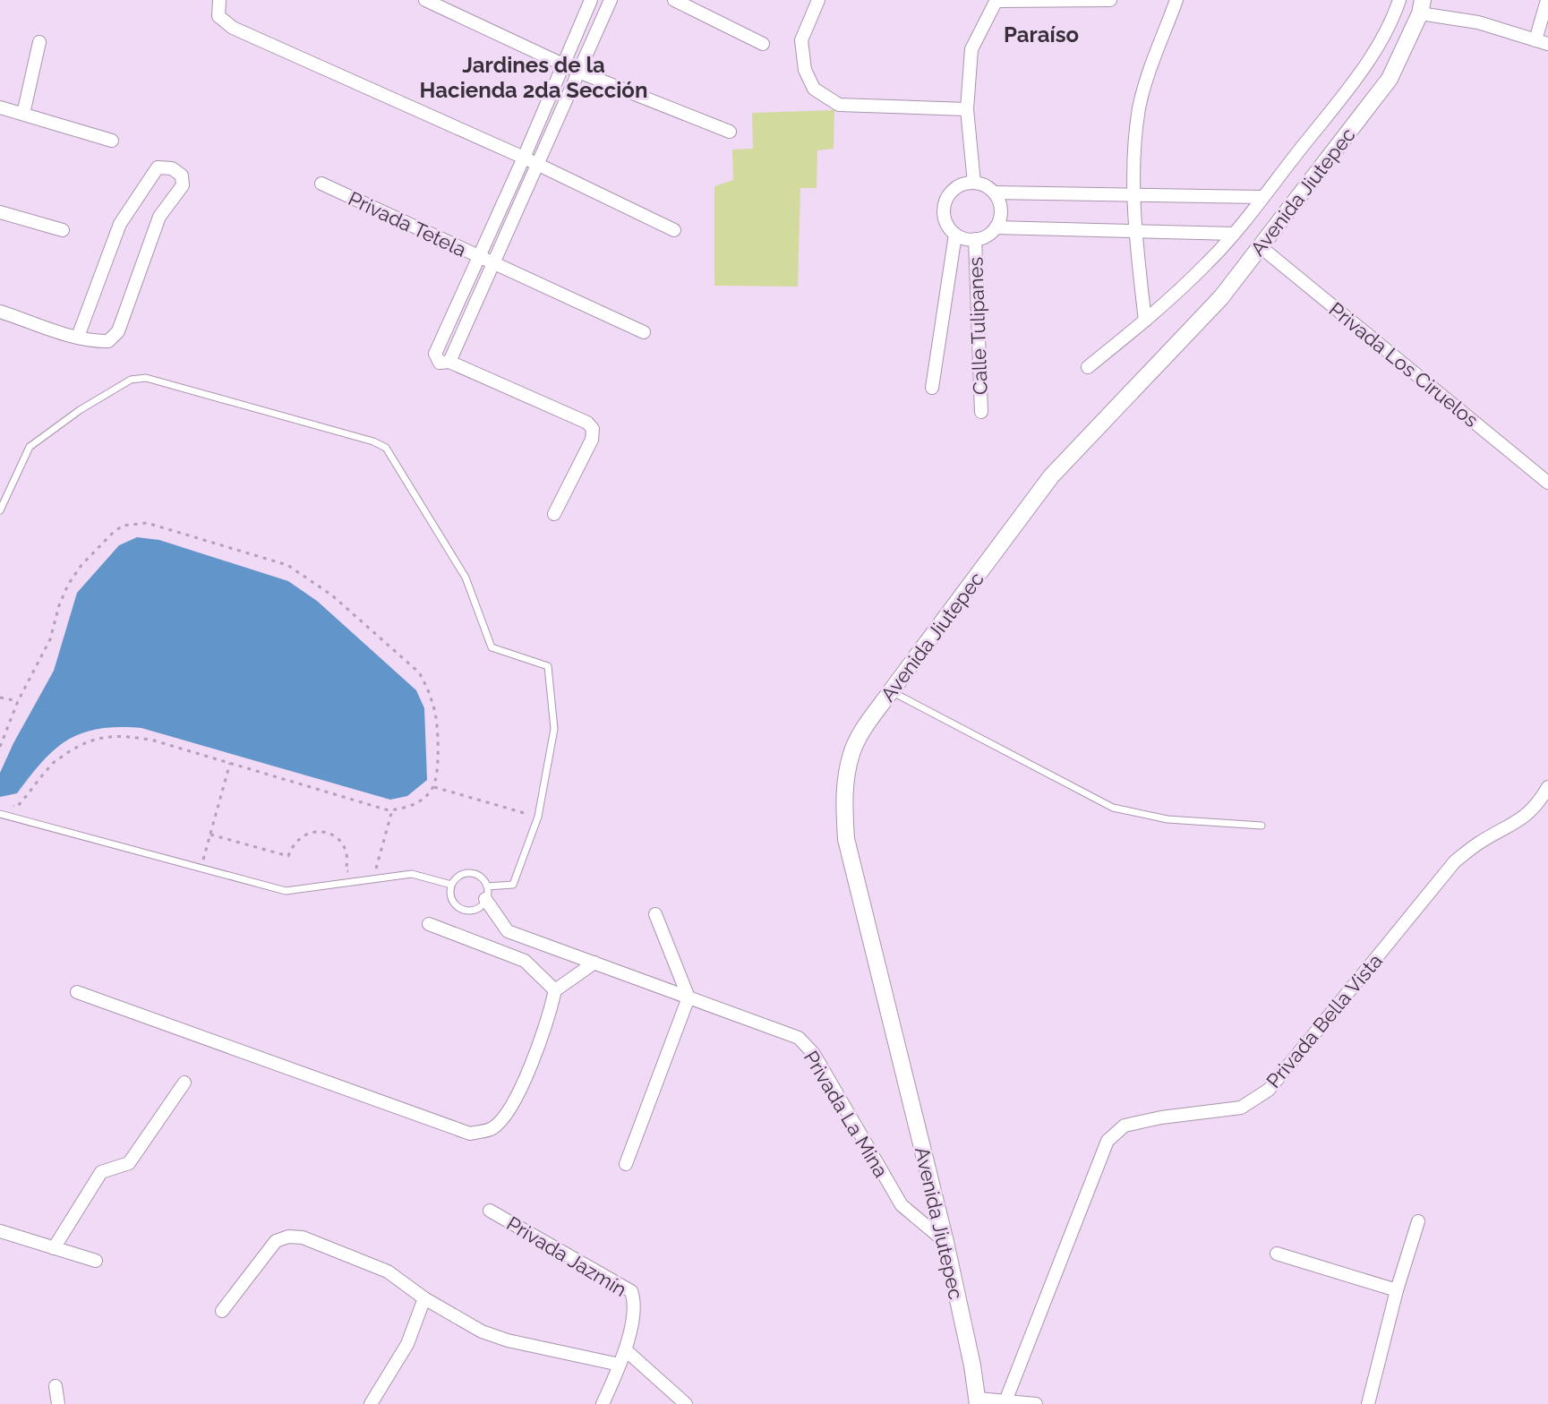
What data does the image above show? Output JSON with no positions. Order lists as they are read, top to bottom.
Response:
{
  "streets": {
    "main road": ["Avenida Jiutepec"],
    "street": [
      "Privada Tetela",
      "Calle Tulipanes",
      "Privada Los Ciruelos",
      "Privada Bella Vista",
      "Privada La Mina",
      "Privada Jazmín"
    ]
  },
  "crossings": [
    ["Avenida Jiutepec", "Privada Los Ciruelos"],
    ["Avenida Jiutepec", "Privada La Mina"]
  ],
  "districts": ["Paraíso", "Jardines de la Hacienda 2da Sección"]
}
